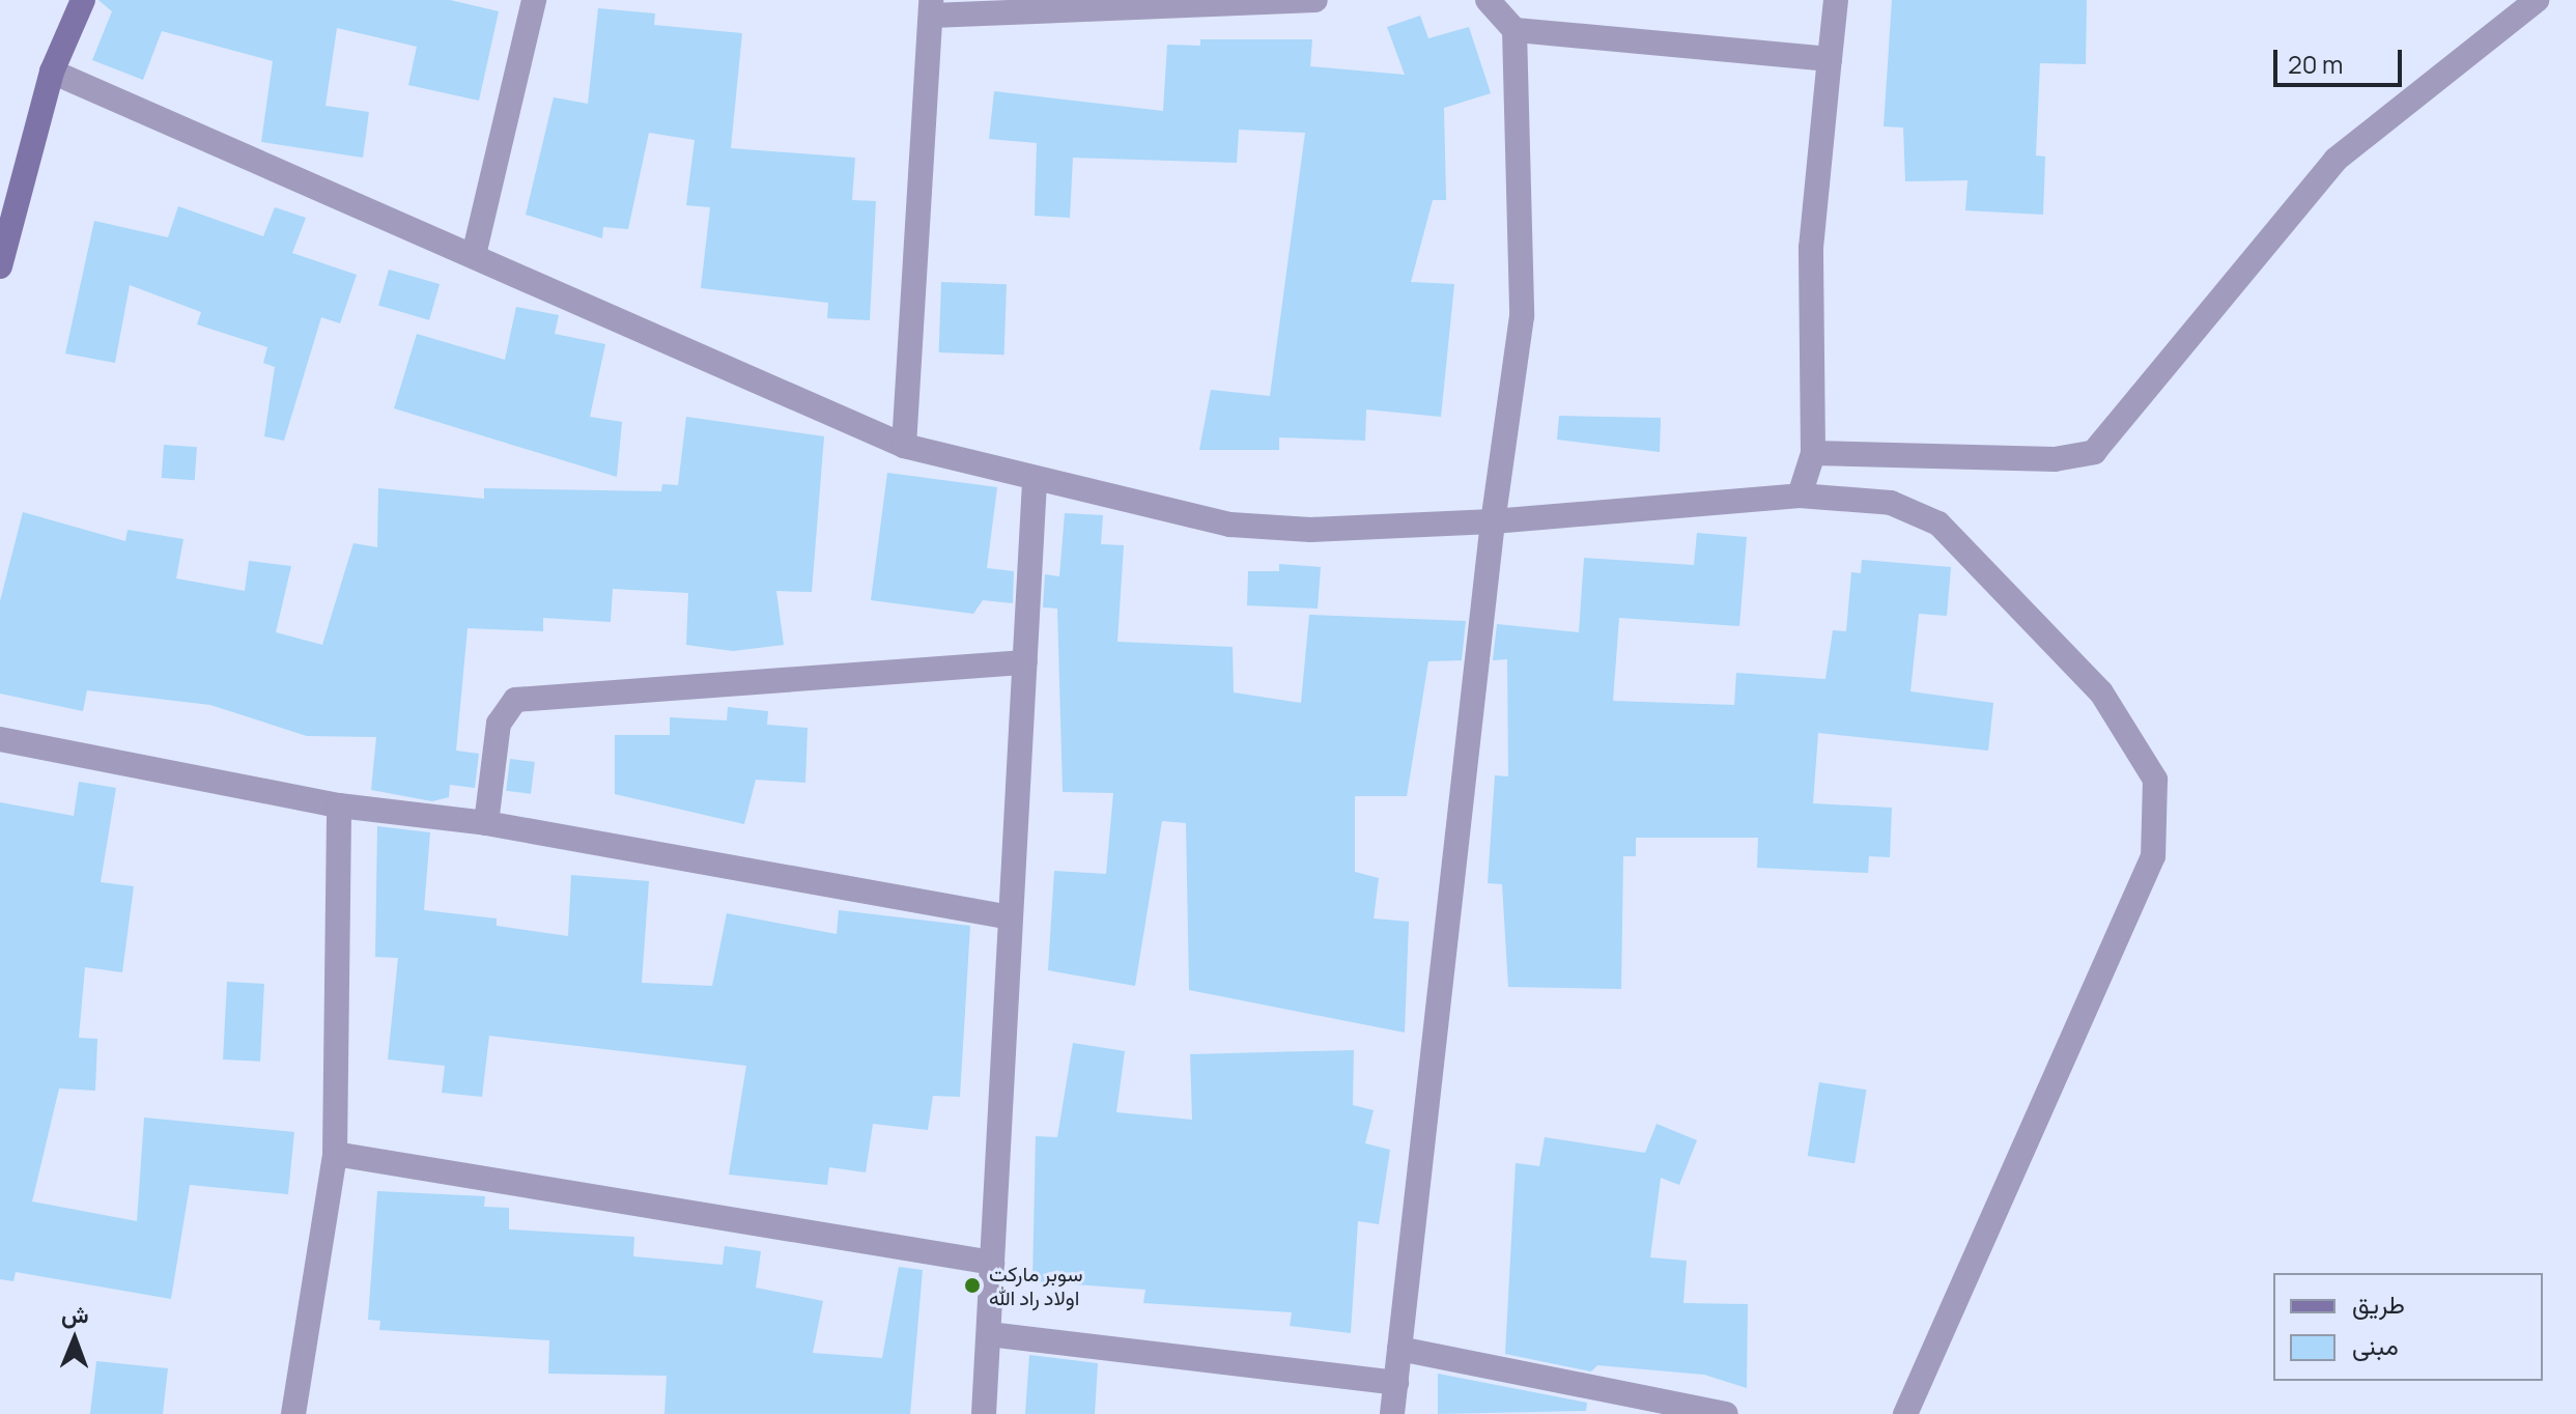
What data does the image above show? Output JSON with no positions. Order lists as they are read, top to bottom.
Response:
{
  "places": ["سوبر ماركت اولاد راد الله"],
  "legend": ["طريق", "مبنى"],
  "scale_bar": "20 m",
  "north": "top"
}
